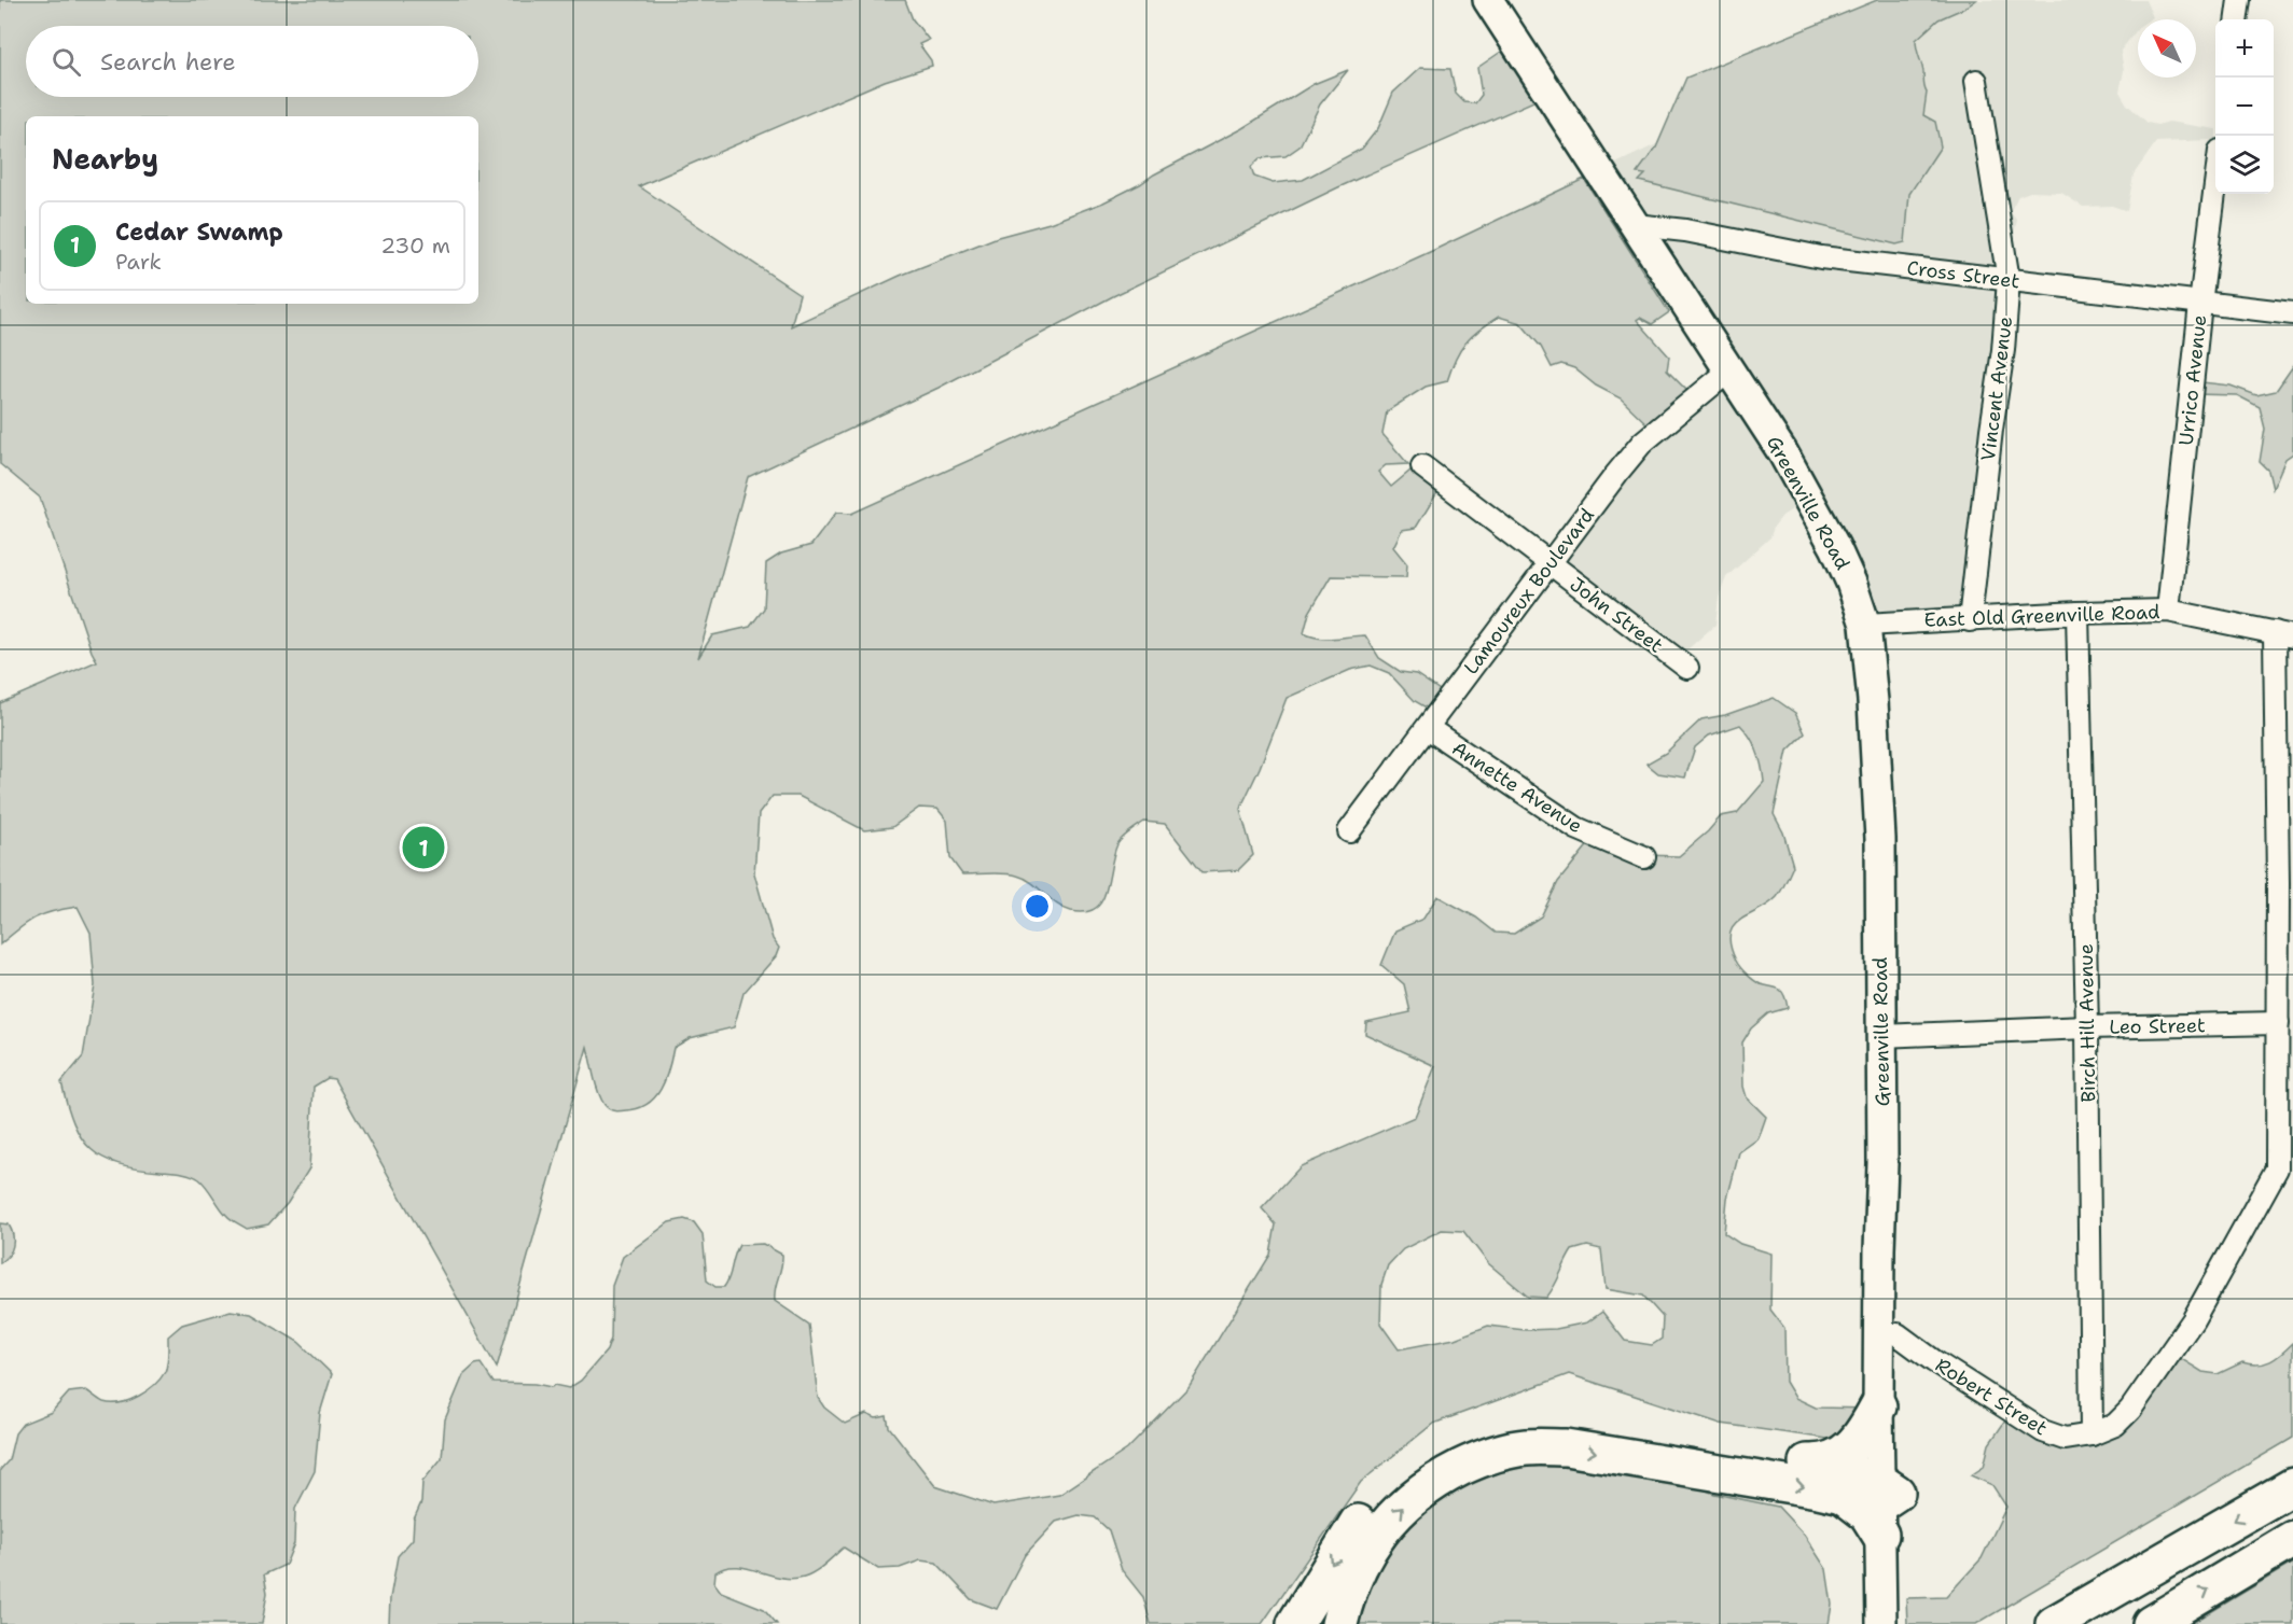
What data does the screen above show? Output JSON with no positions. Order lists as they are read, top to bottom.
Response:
{
  "streets": {
    "main road": ["Greenville Road"],
    "street": [
      "Cross Street",
      "Urrico Avenue",
      "Vincent Avenue",
      "Lamoureux Boulevard",
      "John Street",
      "East Old Greenville Road",
      "Annette Avenue",
      "Birch Hill Avenue",
      "Leo Street",
      "Robert Street"
    ]
  },
  "crossings": [
    ["Cross Street", "Urrico Avenue"],
    ["Cross Street", "Vincent Avenue"],
    ["Cross Street", "Greenville Road"],
    ["Urrico Avenue", "East Old Greenville Road"],
    ["Vincent Avenue", "East Old Greenville Road"],
    ["Greenville Road", "Lamoureux Boulevard"],
    ["Greenville Road", "East Old Greenville Road"],
    ["Greenville Road", "Leo Street"],
    ["Greenville Road", "Robert Street"],
    ["Lamoureux Boulevard", "John Street"],
    ["Lamoureux Boulevard", "Annette Avenue"],
    ["East Old Greenville Road", "Birch Hill Avenue"],
    ["East Old Greenville Road", "Robert Street"],
    ["Birch Hill Avenue", "Leo Street"],
    ["Birch Hill Avenue", "Robert Street"],
    ["Leo Street", "Robert Street"]
  ],
  "north": "top left",
  "page": {
    "map_buttons": ["+", "−"],
    "search": "Search here",
    "heading": "Nearby",
    "list": [
      {
        "mark": "1",
        "name": "Cedar Swamp",
        "note": "Park",
        "value": "230 m"
      }
    ],
    "pins": "1"
  }
}
